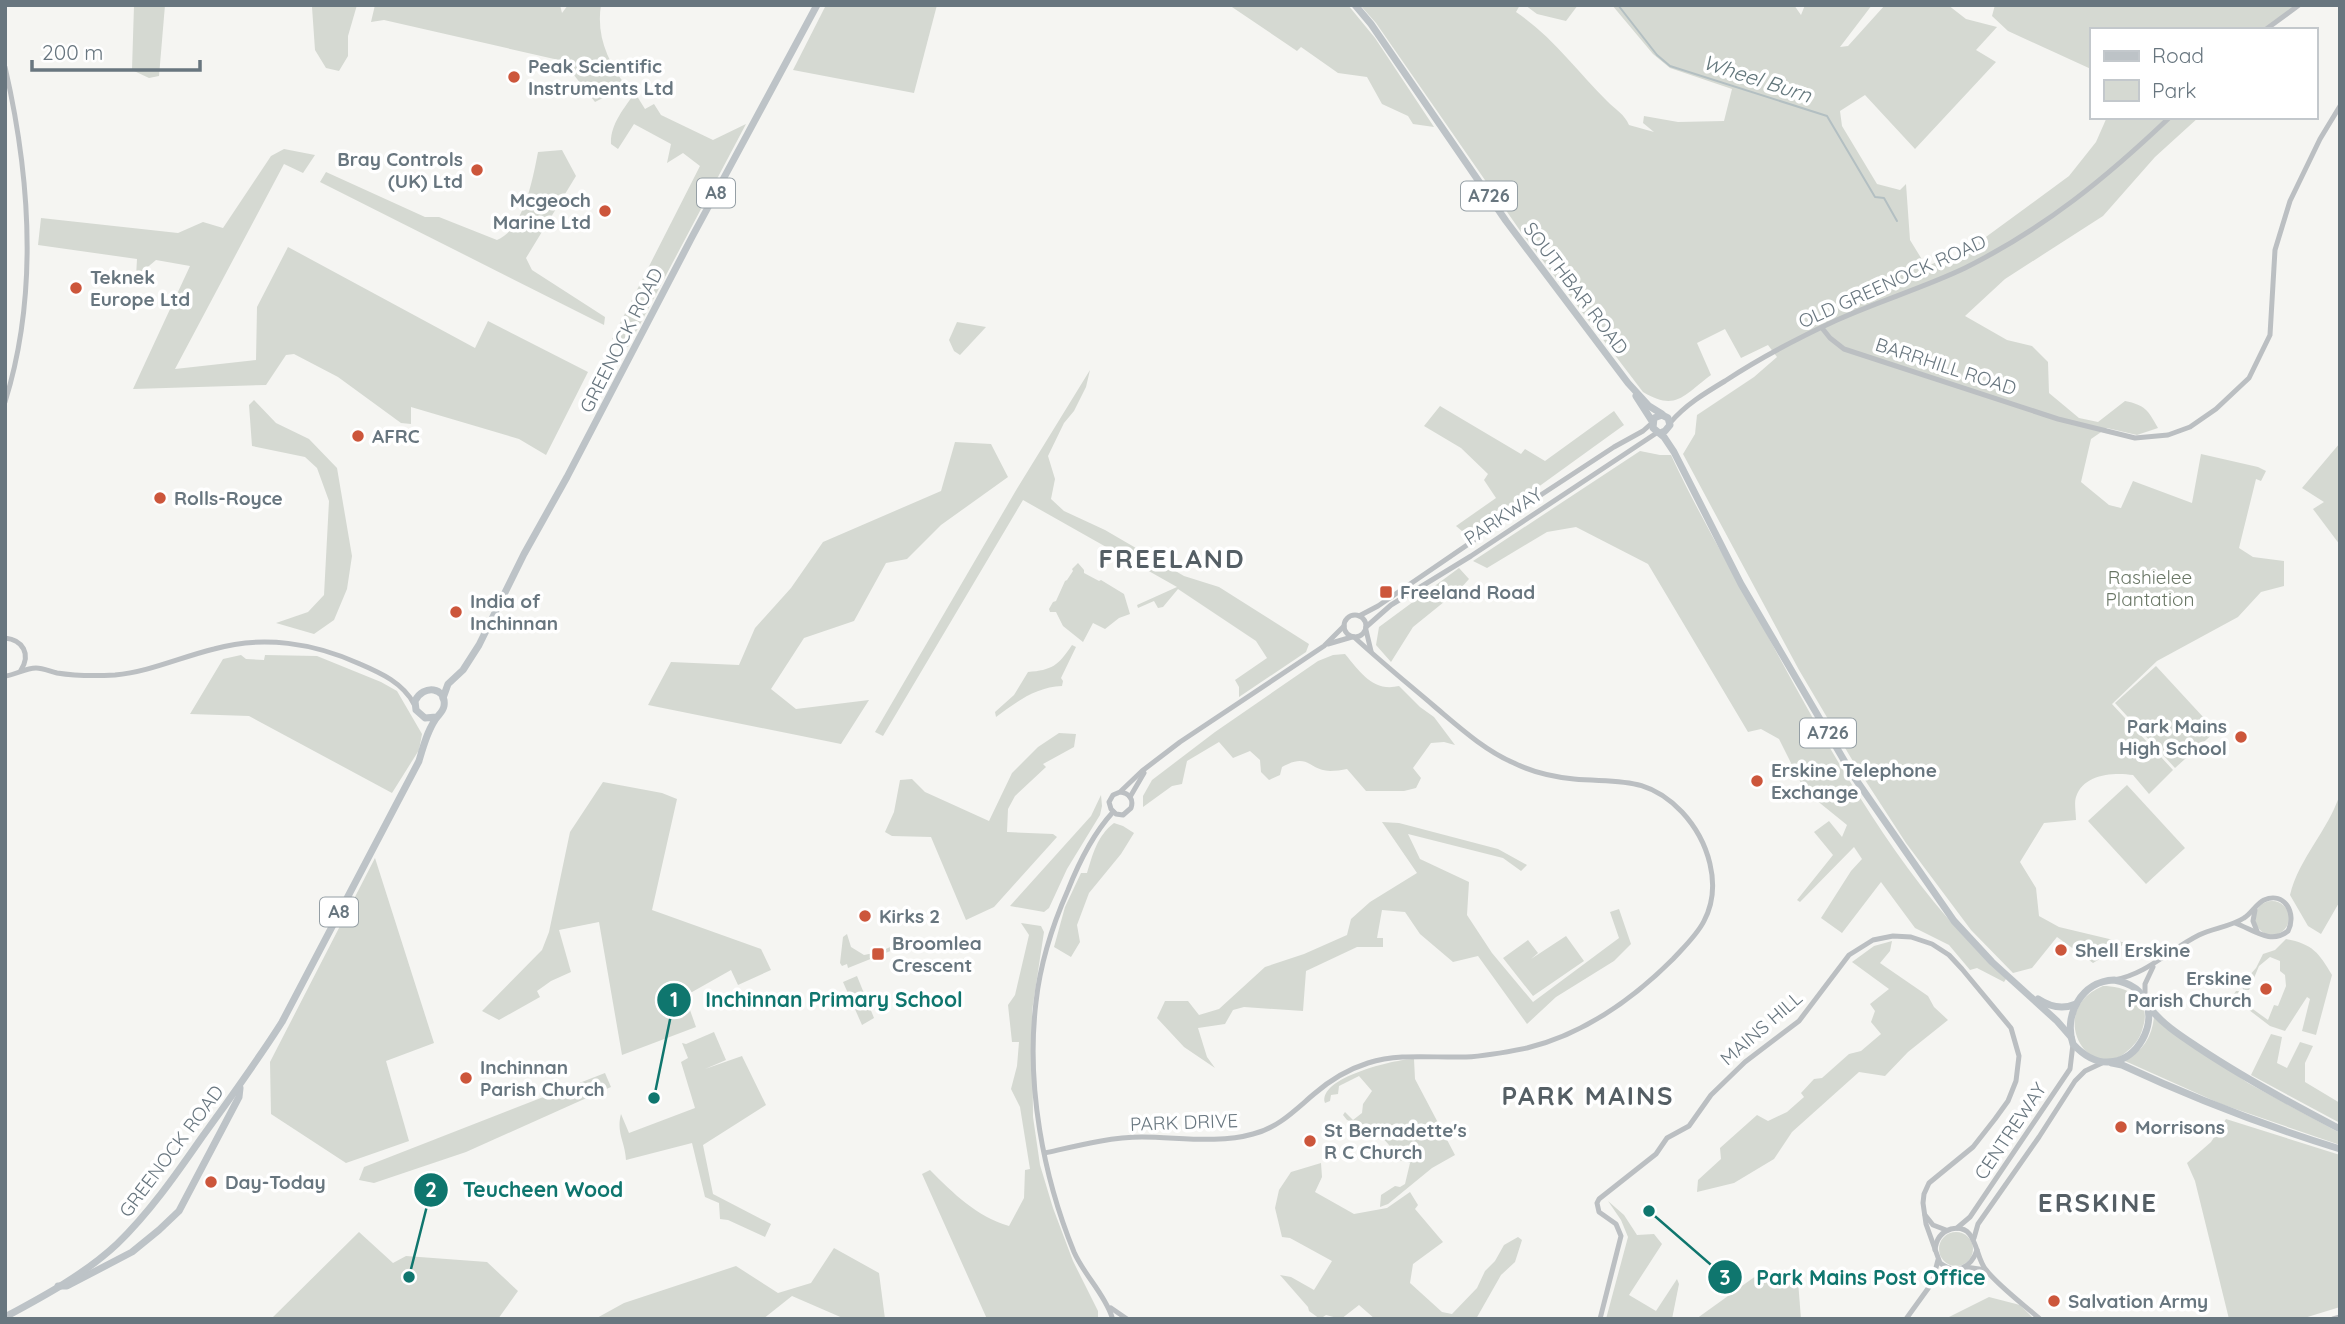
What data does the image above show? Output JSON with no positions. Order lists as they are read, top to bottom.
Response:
{
  "streets": {
    "main road": [
      "A8",
      "A726",
      "SOUTHBAR ROAD",
      "GREENOCK ROAD"
    ],
    "street": [
      "OLD GREENOCK ROAD",
      "BARRHILL ROAD",
      "PARKWAY",
      "MAINS HILL",
      "PARK DRIVE",
      "CENTREWAY"
    ]
  },
  "crossings": [
    ["A8", "GREENOCK ROAD"],
    ["A726", "OLD GREENOCK ROAD"],
    ["A726", "SOUTHBAR ROAD"],
    ["A726", "PARKWAY"],
    ["A726", "CENTREWAY"],
    ["OLD GREENOCK ROAD", "SOUTHBAR ROAD"],
    ["OLD GREENOCK ROAD", "BARRHILL ROAD"],
    ["OLD GREENOCK ROAD", "PARKWAY"],
    ["SOUTHBAR ROAD", "PARKWAY"],
    ["PARKWAY", "PARK DRIVE"]
  ],
  "districts": ["FREELAND", "PARK MAINS", "ERSKINE"],
  "water": ["Wheel Burn"],
  "parks": ["Rashielee Plantation"],
  "places": {
    "other": [
      "Peak Scientific Instruments Ltd",
      "Bray Controls (UK) Ltd",
      "Mcgeoch Marine Ltd",
      "Teknek Europe Ltd",
      "AFRC",
      "Rolls-Royce",
      "India of Inchinnan",
      "Park Mains High School",
      "Erskine Telephone Exchange",
      "Kirks 2",
      "Shell Erskine",
      "Erskine Parish Church",
      "Inchinnan Parish Church",
      "Inchinnan Primary School",
      "Morrisons",
      "St Bernadette's R C Church",
      "Day-Today",
      "Park Mains Post Office",
      "Teucheen Wood",
      "Salvation Army"
    ],
    "transit": ["Freeland Road", "Broomlea Crescent"]
  },
  "legend": ["Road", "Park"],
  "scale_bar": "200 m"
}
